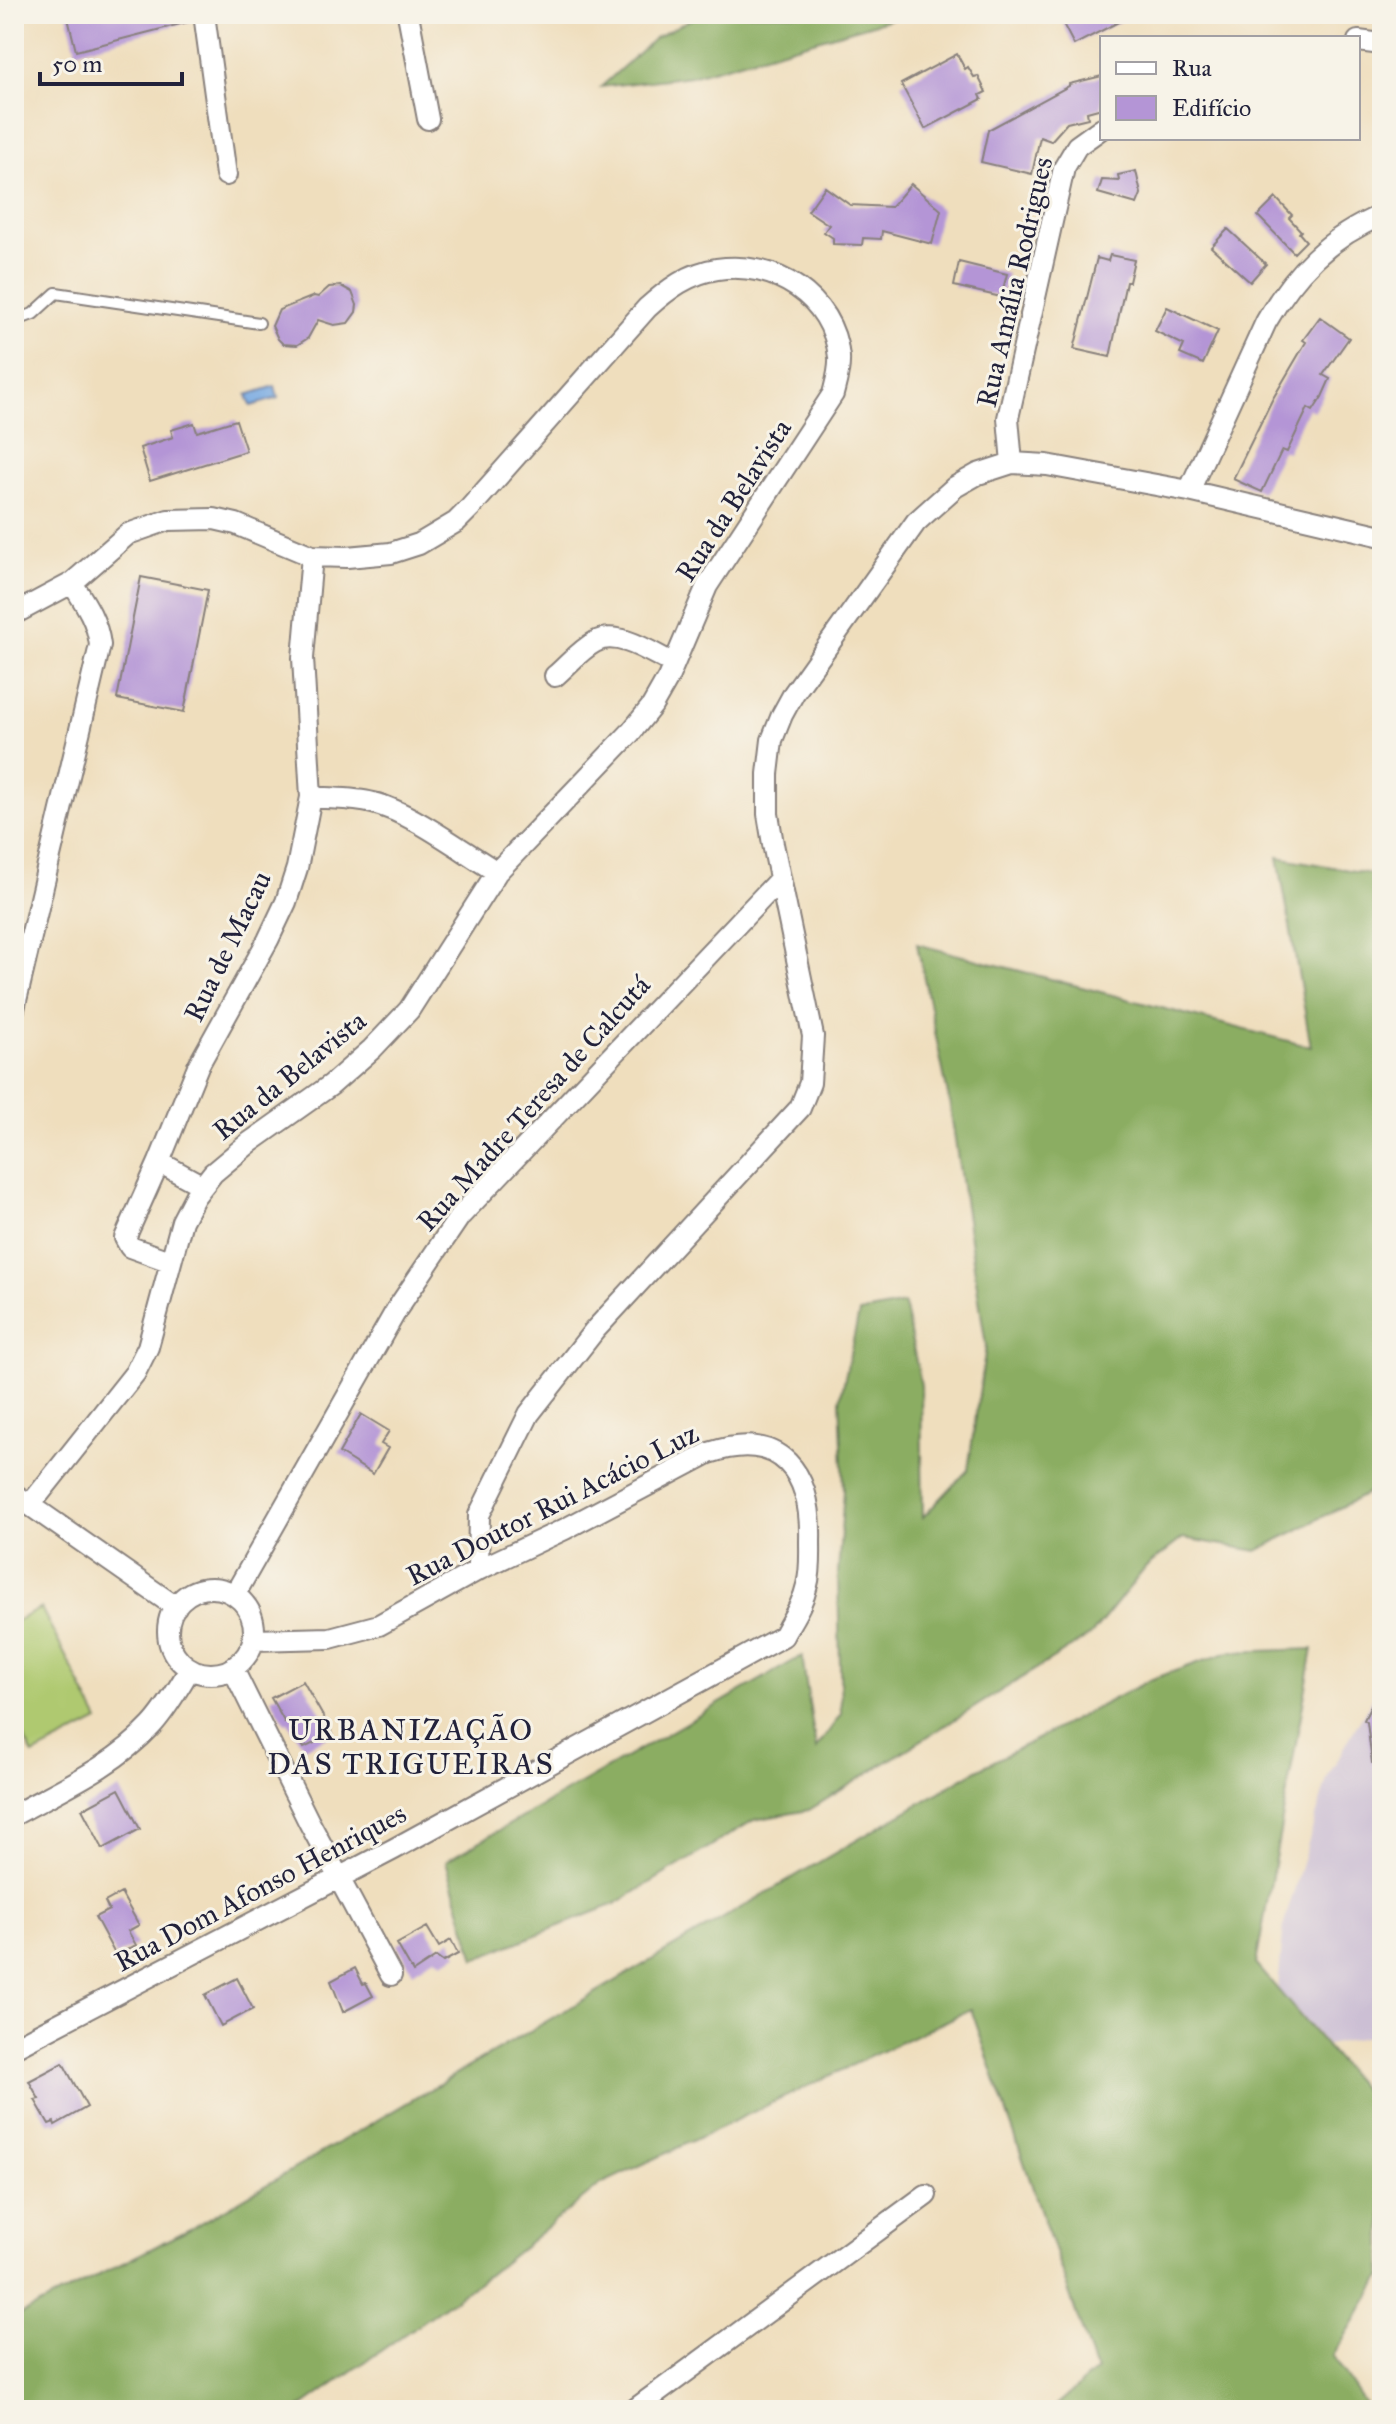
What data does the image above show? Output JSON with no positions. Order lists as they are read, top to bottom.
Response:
{
  "streets": {
    "street": [
      "Rua Amália Rodrigues",
      "Rua da Belavista",
      "Rua de Macau",
      "Rua Madre Teresa de Calcutá",
      "Rua Doutor Rui Acácio Luz",
      "Rua Dom Afonso Henriques"
    ]
  },
  "crossings": [
    ["Rua da Belavista", "Rua de Macau"],
    ["Rua Madre Teresa de Calcutá", "Rua Doutor Rui Acácio Luz"],
    ["Rua Doutor Rui Acácio Luz", "Rua Dom Afonso Henriques"]
  ],
  "districts": ["URBANIZAÇÃO DAS TRIGUEIRAS"],
  "legend": ["Rua", "Edifício"],
  "scale_bar": "50 m"
}
